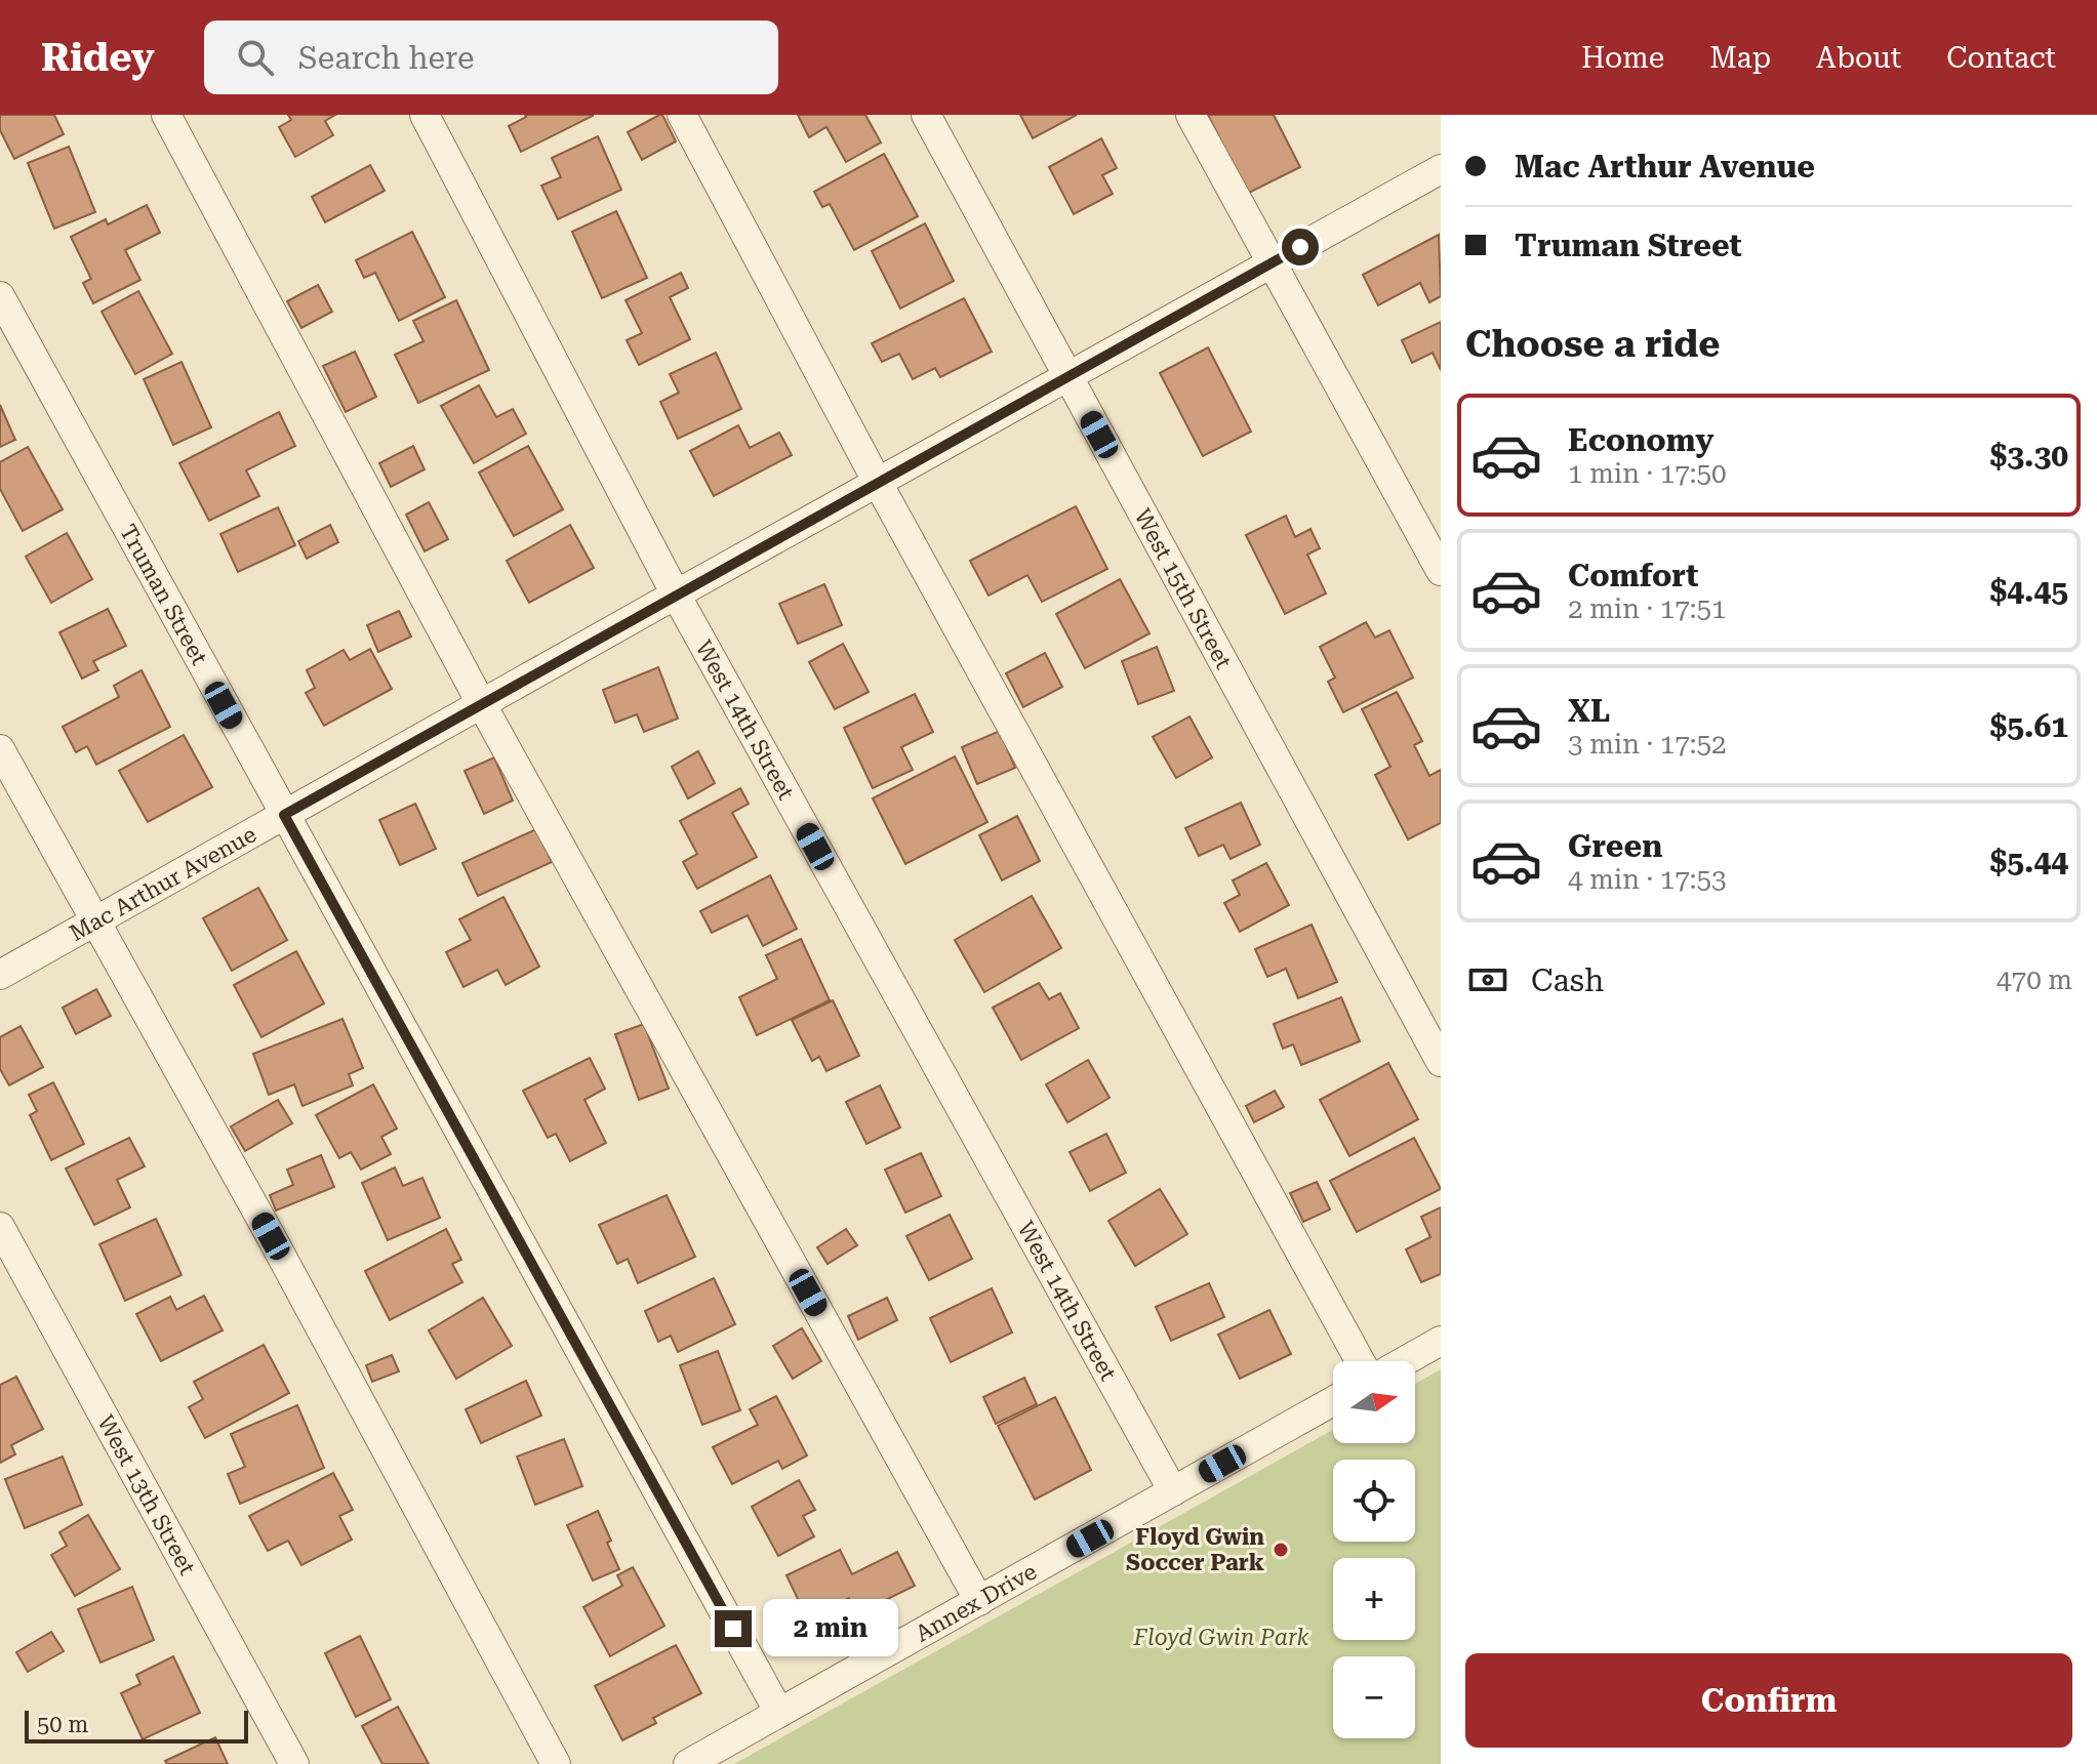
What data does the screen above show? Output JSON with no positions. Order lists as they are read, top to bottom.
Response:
{
  "streets": {
    "street": [
      "West 15th Street",
      "Truman Street",
      "West 14th Street",
      "Mac Arthur Avenue",
      "West 13th Street",
      "Annex Drive"
    ]
  },
  "crossings": [
    ["West 15th Street", "Mac Arthur Avenue"],
    ["Truman Street", "Mac Arthur Avenue"],
    ["Truman Street", "Annex Drive"],
    ["West 14th Street", "Mac Arthur Avenue"],
    ["West 14th Street", "Annex Drive"]
  ],
  "parks": ["Floyd Gwin Park"],
  "places": ["Floyd Gwin Soccer Park"],
  "scale_bar": "50 m",
  "north": "right",
  "page": {
    "header": "Ridey",
    "search": "Search here",
    "nav": [
      "Home",
      "Map",
      "About",
      "Contact"
    ],
    "banner": ["Mac Arthur Avenue", "Truman Street"],
    "heading": "Choose a ride",
    "list": [
      {
        "name": "Economy",
        "note": "1 min · 17:50",
        "value": "$3.30"
      },
      {
        "name": "Comfort",
        "note": "2 min · 17:51",
        "value": "$4.45"
      },
      {
        "name": "XL",
        "note": "3 min · 17:52",
        "value": "$5.61"
      },
      {
        "name": "Green",
        "note": "4 min · 17:53",
        "value": "$5.44"
      }
    ],
    "pay": ["Cash", "470 m"],
    "map_buttons": ["+", "−"],
    "bubble": "2 min",
    "buttons": "Confirm",
    "scale": "50 m"
  }
}
